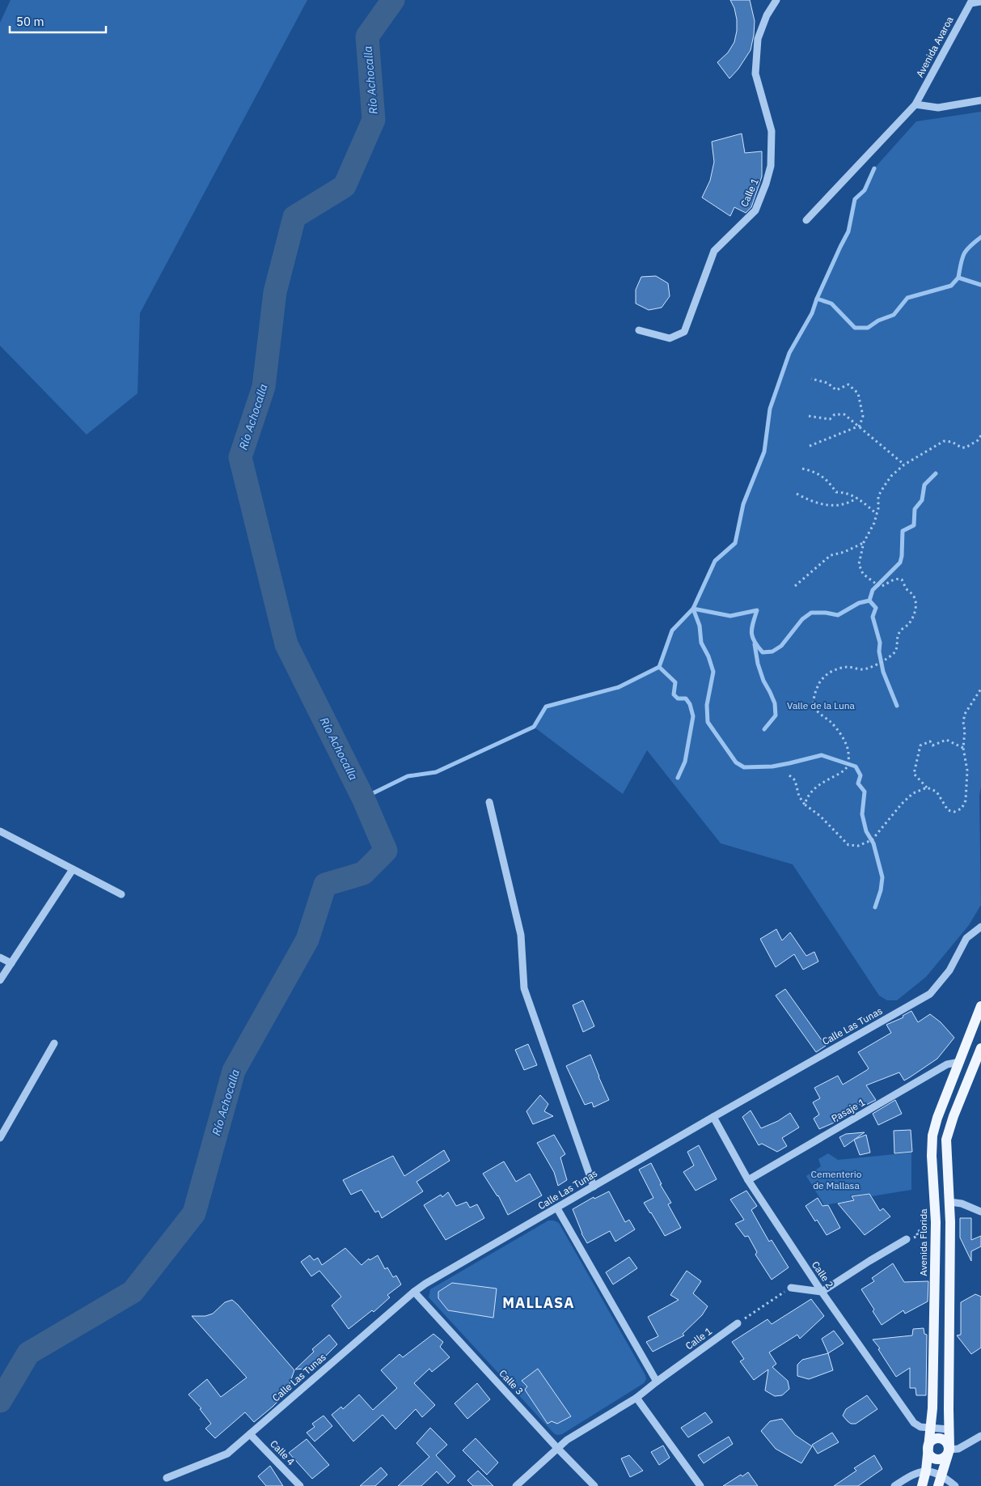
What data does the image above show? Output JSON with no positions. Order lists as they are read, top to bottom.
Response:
{
  "streets": {
    "main road": ["Avenida Florida"],
    "street": [
      "Avenida Avaroa",
      "Calle 1",
      "Calle Las Tunas",
      "Pasaje 1",
      "Calle 2",
      "Calle 3",
      "Calle 4"
    ]
  },
  "crossings": [
    ["Calle 1", "Calle 3"],
    ["Calle Las Tunas", "Calle 2"],
    ["Calle Las Tunas", "Calle 3"],
    ["Calle Las Tunas", "Calle 4"],
    ["Pasaje 1", "Avenida Florida"],
    ["Pasaje 1", "Calle 2"],
    ["Avenida Florida", "Calle 2"]
  ],
  "districts": ["MALLASA"],
  "water": ["Río Achocalla"],
  "parks": ["Valle de la Luna", "Cementerio de Mallasa"],
  "scale_bar": "50 m"
}
